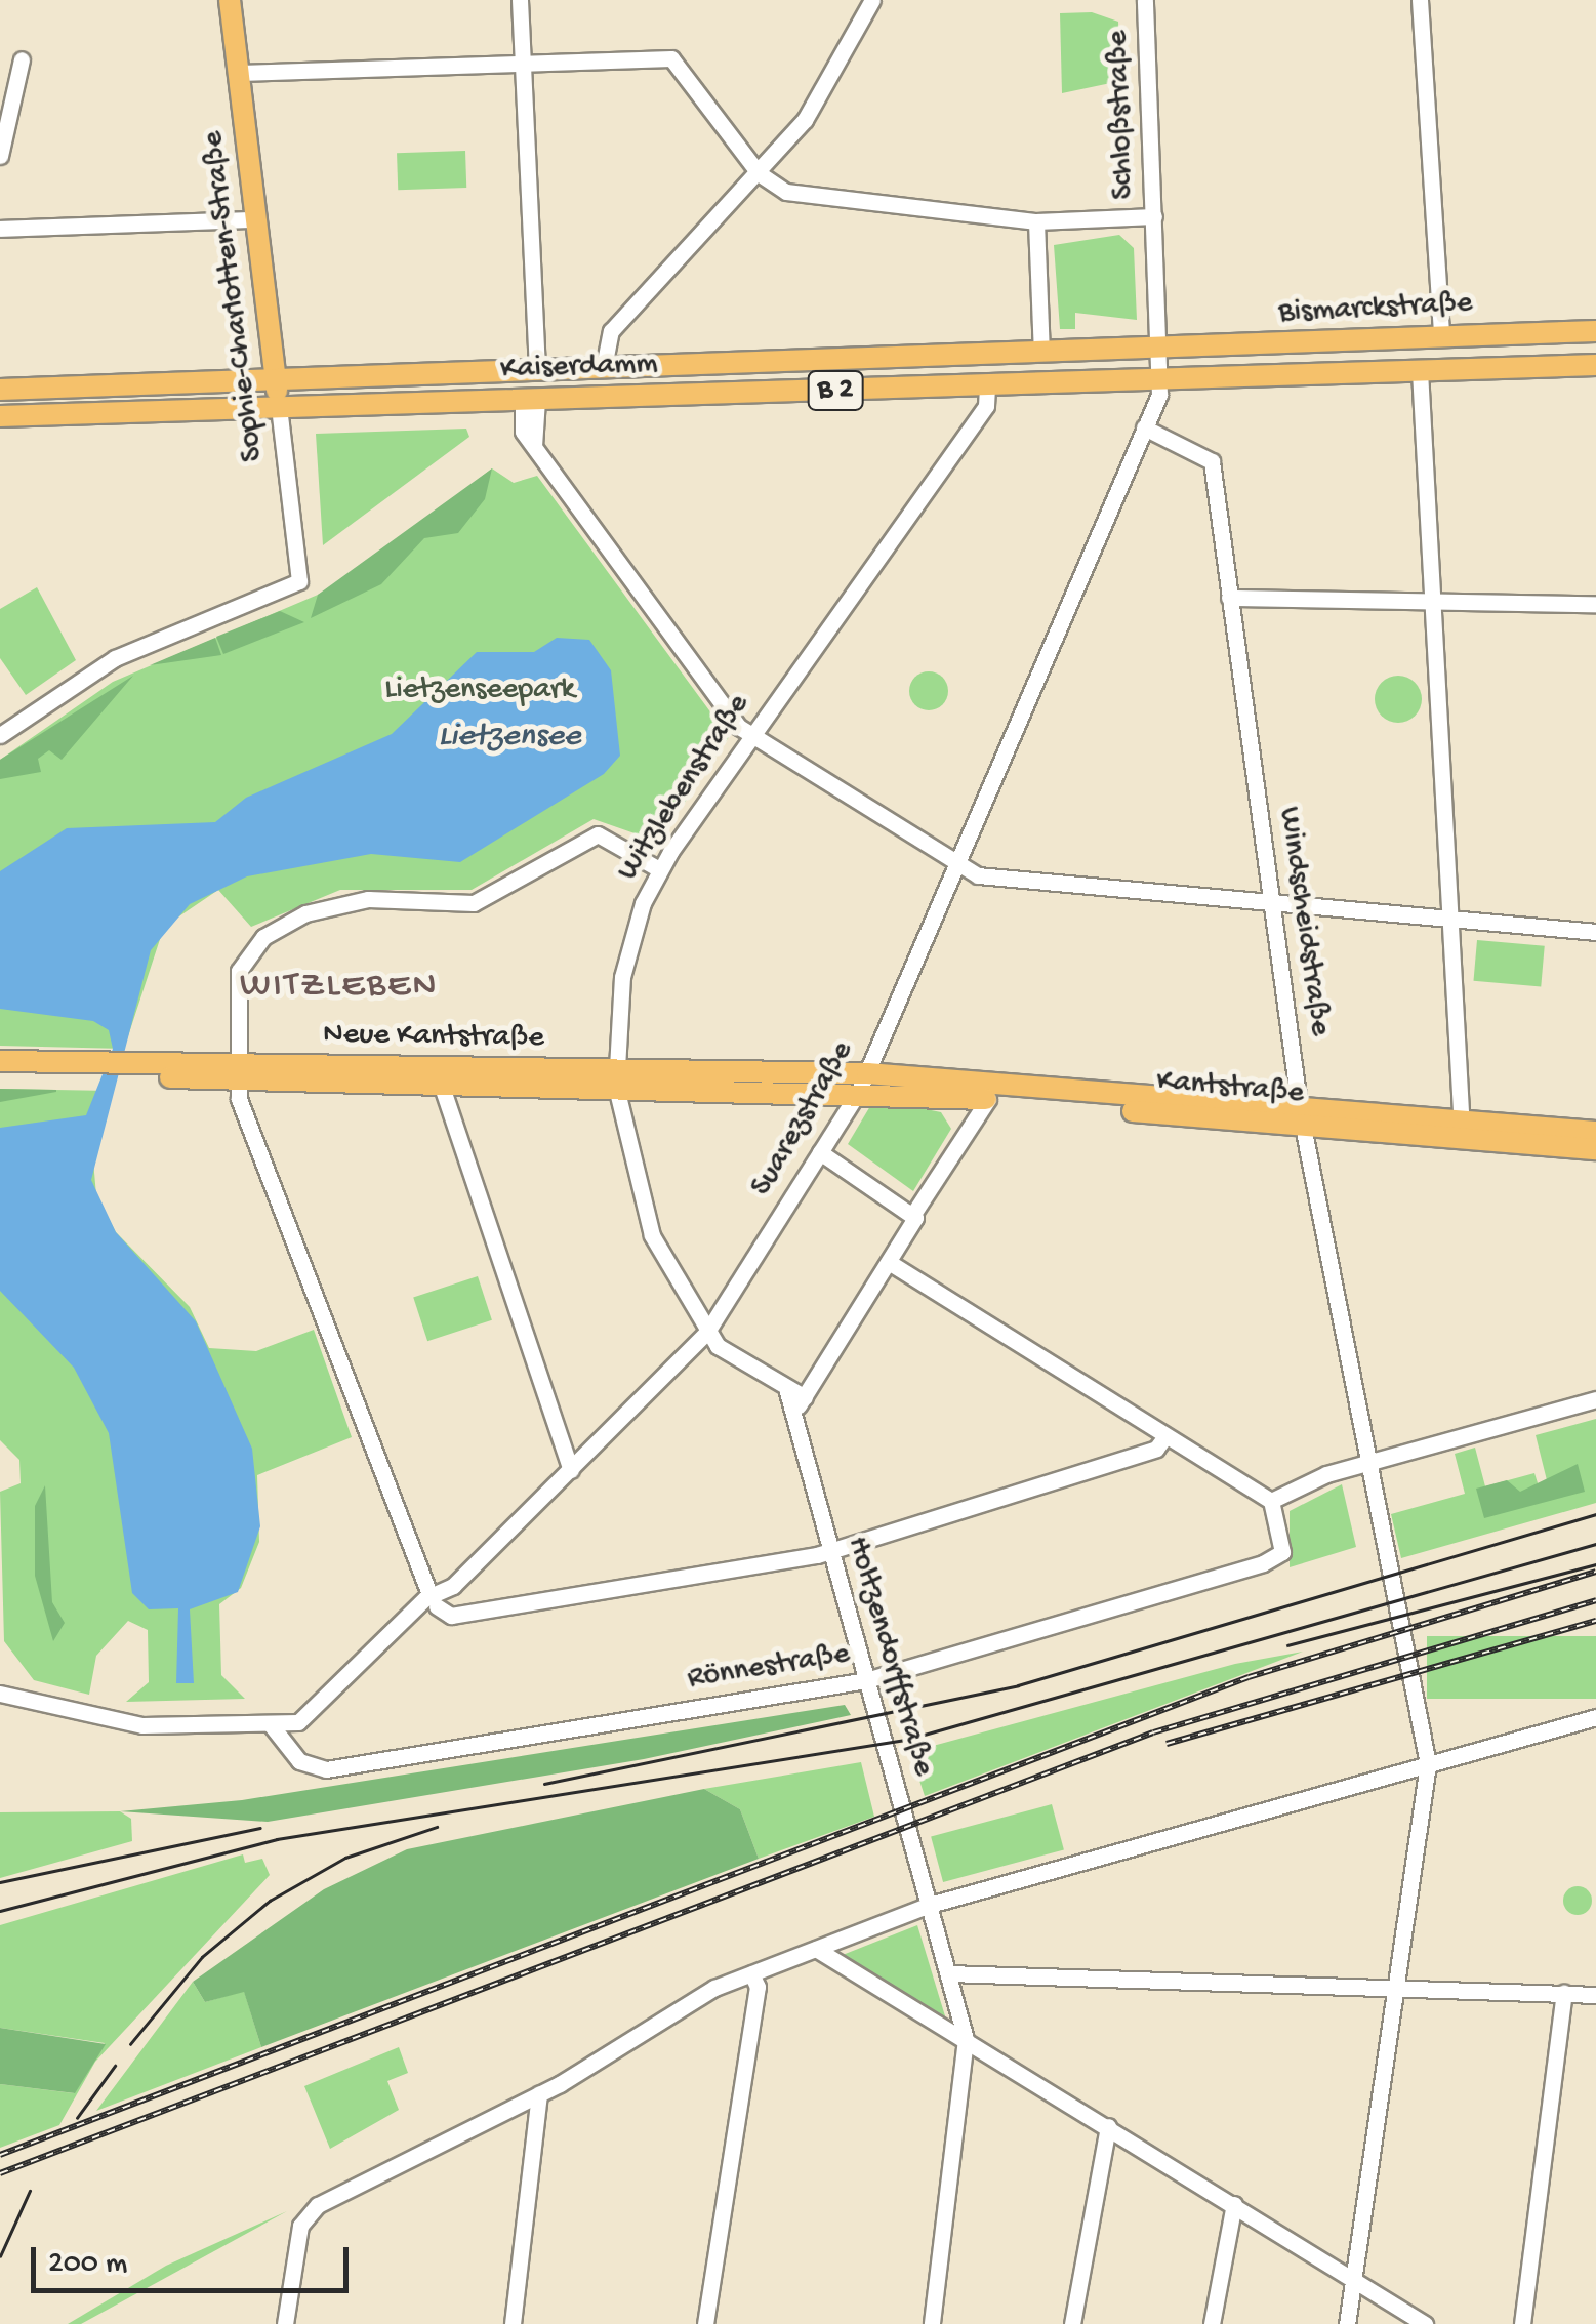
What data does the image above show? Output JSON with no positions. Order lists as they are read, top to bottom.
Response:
{
  "streets": {
    "main road": [
      "Sophie-Charlotten-Straße",
      "Bismarckstraße",
      "Kaiserdamm",
      "B 2",
      "Neue Kantstraße",
      "Kantstraße"
    ],
    "street": [
      "Schloßstraße",
      "Witzlebenstraße",
      "Windscheidstraße",
      "Suarezstraße",
      "Holtzendorffstraße",
      "Rönnestraße"
    ]
  },
  "crossings": [
    ["Schloßstraße", "Bismarckstraße"],
    ["Schloßstraße", "Kaiserdamm"],
    ["Schloßstraße", "B 2"],
    ["Schloßstraße", "Suarezstraße"],
    ["Sophie-Charlotten-Straße", "Kaiserdamm"],
    ["Bismarckstraße", "Kaiserdamm"],
    ["Bismarckstraße", "B 2"],
    ["Bismarckstraße", "Suarezstraße"],
    ["Kaiserdamm", "B 2"],
    ["Kaiserdamm", "Witzlebenstraße"],
    ["Kaiserdamm", "Suarezstraße"],
    ["Witzlebenstraße", "Neue Kantstraße"],
    ["Witzlebenstraße", "Suarezstraße"],
    ["Witzlebenstraße", "Holtzendorffstraße"],
    ["Windscheidstraße", "Kantstraße"],
    ["Windscheidstraße", "Suarezstraße"],
    ["Neue Kantstraße", "Kantstraße"],
    ["Neue Kantstraße", "Suarezstraße"],
    ["Kantstraße", "Suarezstraße"],
    ["Suarezstraße", "Rönnestraße"],
    ["Holtzendorffstraße", "Rönnestraße"]
  ],
  "districts": ["WITZLEBEN"],
  "water": ["Lietzensee"],
  "parks": ["Lietzenseepark"],
  "scale_bar": "200 m"
}
